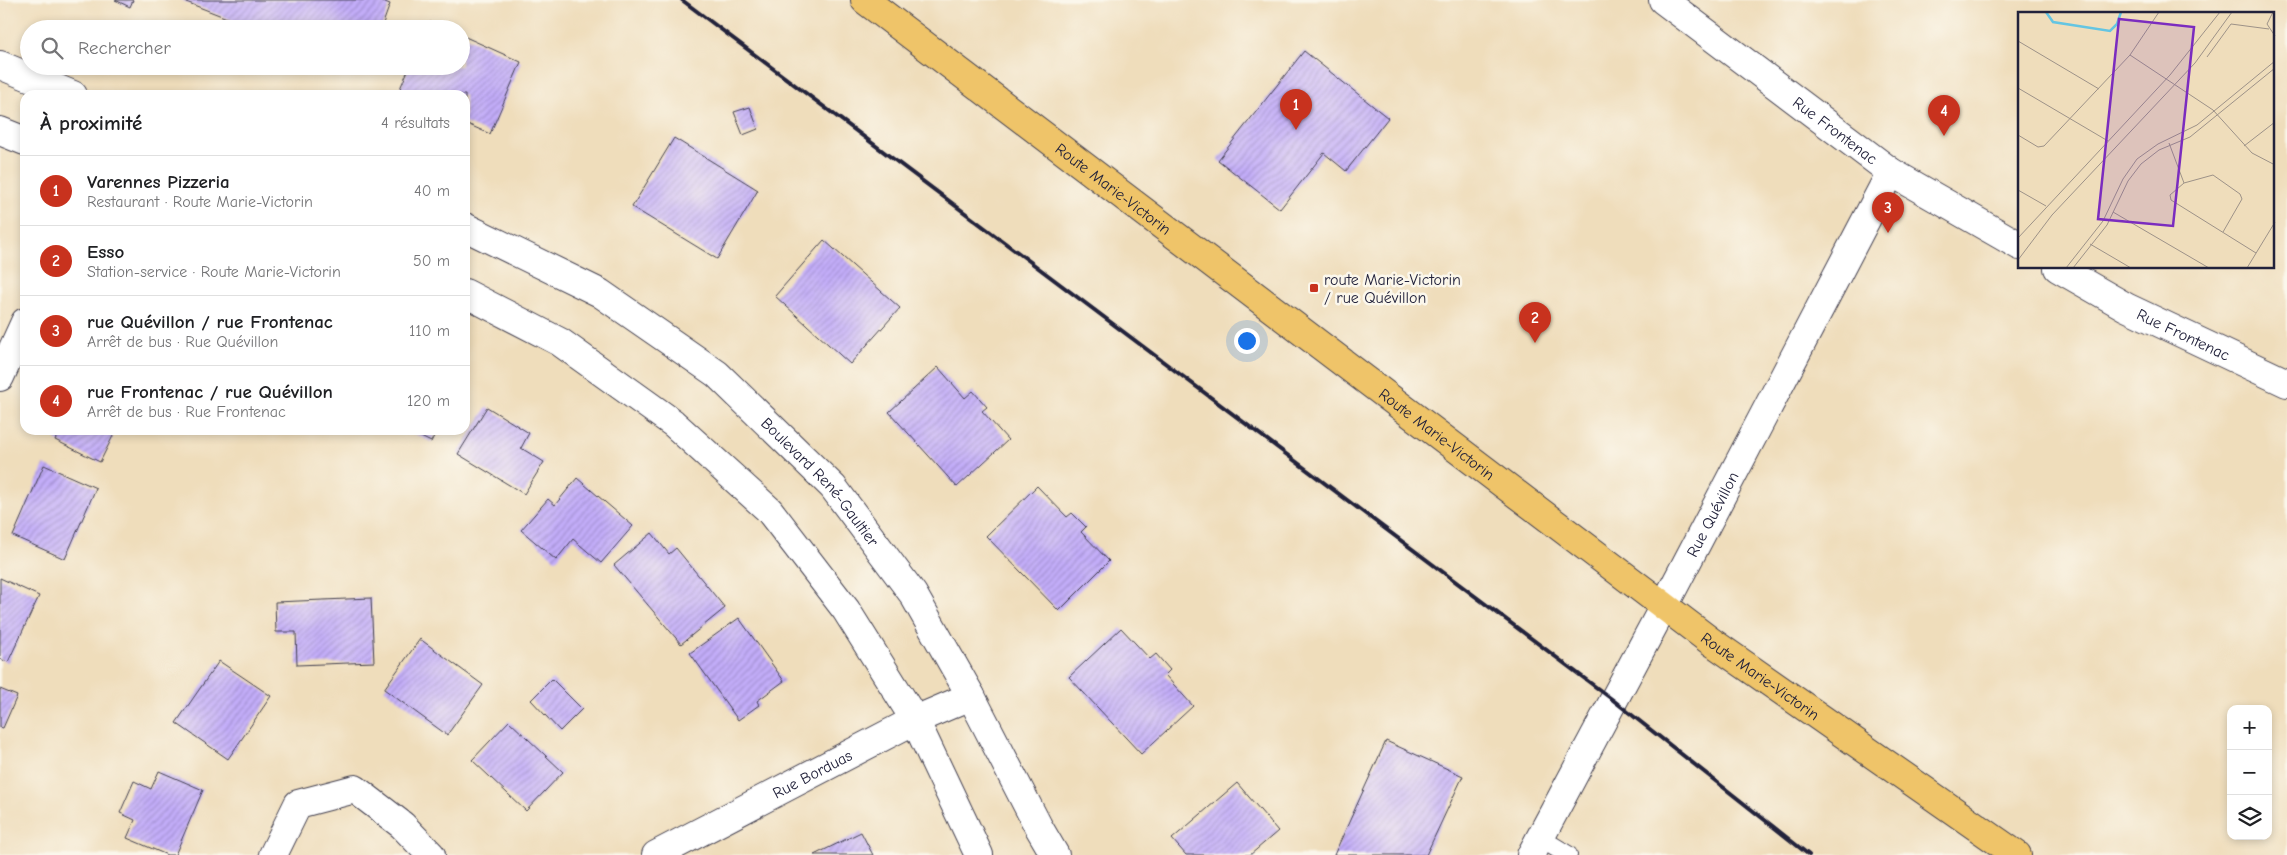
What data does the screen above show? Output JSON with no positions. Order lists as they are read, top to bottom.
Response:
{
  "streets": {
    "main road": ["Route Marie-Victorin"],
    "street": [
      "Rue Frontenac",
      "Boulevard René-Gaultier",
      "Rue Quévillon",
      "Rue Borduas"
    ]
  },
  "crossings": [
    ["Rue Frontenac", "Rue Quévillon"],
    ["Route Marie-Victorin", "Rue Quévillon"],
    ["Boulevard René-Gaultier", "Rue Borduas"]
  ],
  "places": {
    "transit": ["route Marie-Victorin / rue Quévillon"]
  },
  "page": {
    "search": "Rechercher",
    "pins": [
      "1",
      "4",
      "3",
      "2"
    ],
    "heading": ["À proximité", "4 résultats"],
    "list": [
      {
        "mark": "1",
        "name": "Varennes Pizzeria",
        "note": "Restaurant · Route Marie-Victorin",
        "value": "40 m"
      },
      {
        "mark": "2",
        "name": "Esso",
        "note": "Station-service · Route Marie-Victorin",
        "value": "50 m"
      },
      {
        "mark": "3",
        "name": "rue Quévillon / rue Frontenac",
        "note": "Arrêt de bus · Rue Quévillon",
        "value": "110 m"
      },
      {
        "mark": "4",
        "name": "rue Frontenac / rue Quévillon",
        "note": "Arrêt de bus · Rue Frontenac",
        "value": "120 m"
      }
    ],
    "map_buttons": ["+", "−"]
  }
}
